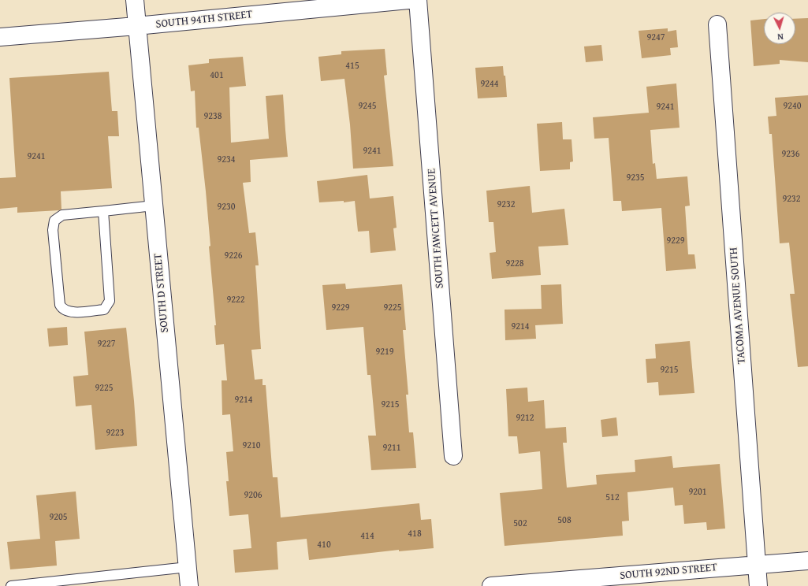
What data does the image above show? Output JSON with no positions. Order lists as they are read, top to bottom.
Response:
{
  "streets": {
    "street": [
      "SOUTH 94TH STREET",
      "SOUTH FAWCETT AVENUE",
      "SOUTH D STREET",
      "TACOMA AVENUE SOUTH",
      "SOUTH 92ND STREET"
    ]
  },
  "crossings": [
    ["SOUTH 94TH STREET", "SOUTH D STREET"],
    ["TACOMA AVENUE SOUTH", "SOUTH 92ND STREET"]
  ],
  "house_numbers": [
    "9247",
    "415",
    "401",
    "9244",
    "9245",
    "9240",
    "9241",
    "9238",
    "9241",
    "9236",
    "9241",
    "9234",
    "9235",
    "9232",
    "9232",
    "9230",
    "9229",
    "9226",
    "9228",
    "9222",
    "9229",
    "9225",
    "9214",
    "9227",
    "9219",
    "9215",
    "9225",
    "9214",
    "9215",
    "9212",
    "9223",
    "9210",
    "9211",
    "9201",
    "9206",
    "512",
    "9205",
    "508",
    "502",
    "418",
    "414",
    "410"
  ],
  "north": "bottom"
}
